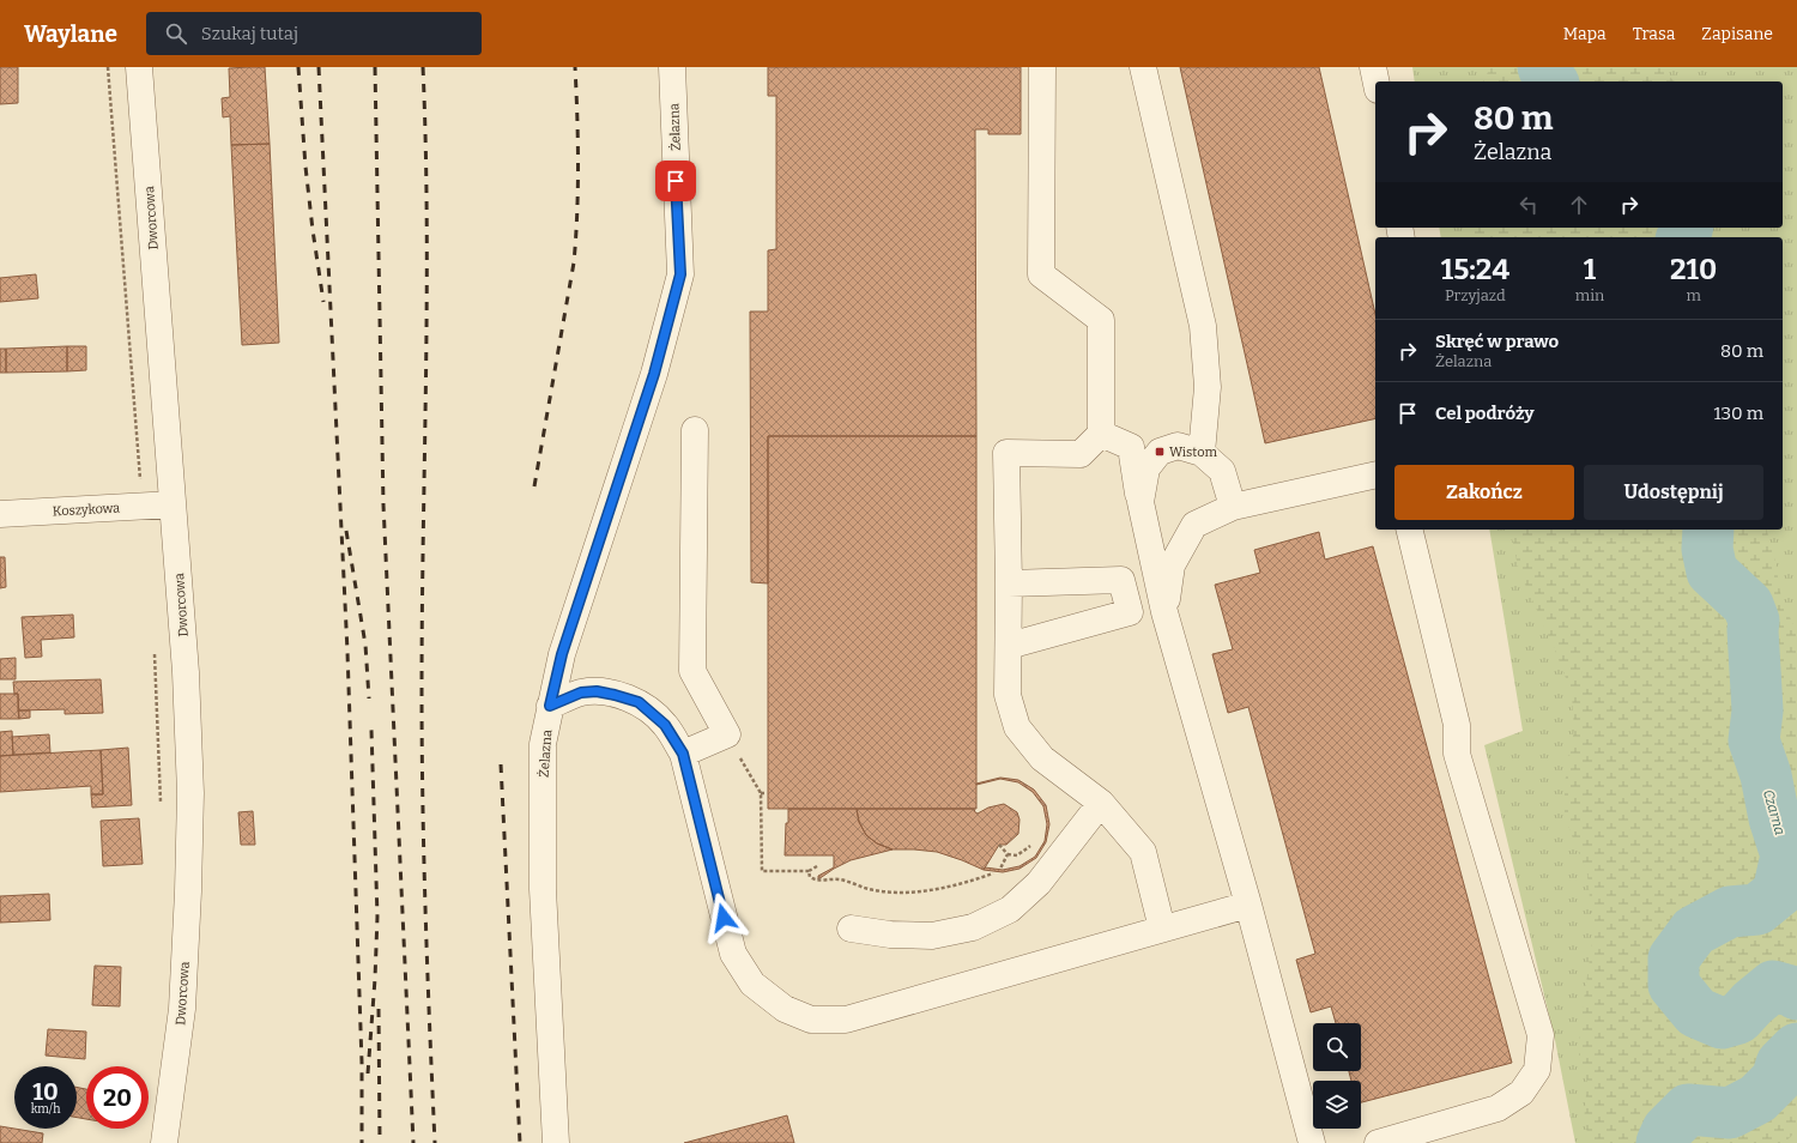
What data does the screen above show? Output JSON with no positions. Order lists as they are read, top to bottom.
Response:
{
  "streets": {
    "street": ["Żelazna", "Dworcowa", "Koszykowa"]
  },
  "crossings": [
    ["Dworcowa", "Koszykowa"]
  ],
  "water": ["Czarna"],
  "places": {
    "transit": ["Wistom"]
  },
  "page": {
    "header": "Waylane",
    "search": "Szukaj tutaj",
    "nav": ["Mapa", "Trasa", "Zapisane"],
    "turn": ["80 m", "Żelazna"],
    "eta": [
      "15:24",
      "Przyjazd",
      "1",
      "min",
      "210",
      "m"
    ],
    "list": [
      {
        "name": "Skręć w prawo",
        "note": "Żelazna",
        "value": "80 m"
      },
      {
        "name": "Cel podróży",
        "value": "130 m"
      }
    ],
    "buttons": ["Zakończ", "Udostępnij"],
    "speed": "10 km/h",
    "limit": "20"
  }
}
